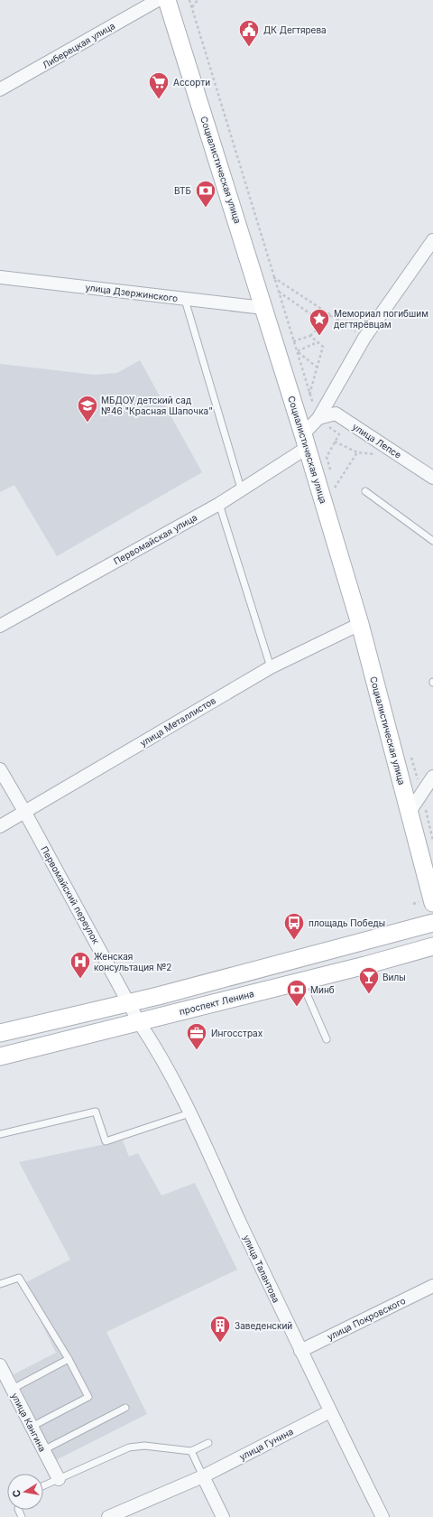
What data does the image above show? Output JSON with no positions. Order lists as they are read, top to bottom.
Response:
{
  "streets": {
    "main road": ["Социалистическая улица", "проспект Ленина"],
    "street": [
      "Либерецкая улица",
      "улица Дзержинского",
      "улица Лепсе",
      "Первомайская улица",
      "улица Металлистов",
      "Первомайский переулок",
      "улица Талантова",
      "улица Покровского",
      "улица Кангина",
      "улица Гунина"
    ]
  },
  "crossings": [
    ["Социалистическая улица", "улица Дзержинского"],
    ["Социалистическая улица", "Первомайская улица"],
    ["Социалистическая улица", "улица Металлистов"],
    ["улица Лепсе", "Первомайская улица"],
    ["улица Металлистов", "Первомайский переулок"],
    ["Первомайский переулок", "проспект Ленина"],
    ["Первомайский переулок", "улица Талантова"],
    ["проспект Ленина", "улица Талантова"],
    ["улица Талантова", "улица Покровского"],
    ["улица Талантова", "улица Гунина"]
  ],
  "places": {
    "public building": ["ДК Дегтярева"],
    "supermarket": ["Ассорти"],
    "bank": ["ВТБ", "Минб"],
    "place": ["Мемориал погибшим дегтярёвцам"],
    "school or university": ["МБДОУ детский сад №46 \"Красная Шапочка\""],
    "bus stop": ["площадь Победы"],
    "hospital": ["Женская консультация №2"],
    "bar": ["Вилы"],
    "office": ["Ингосстрах"],
    "building": ["Заведенский"]
  },
  "north": "left"
}
